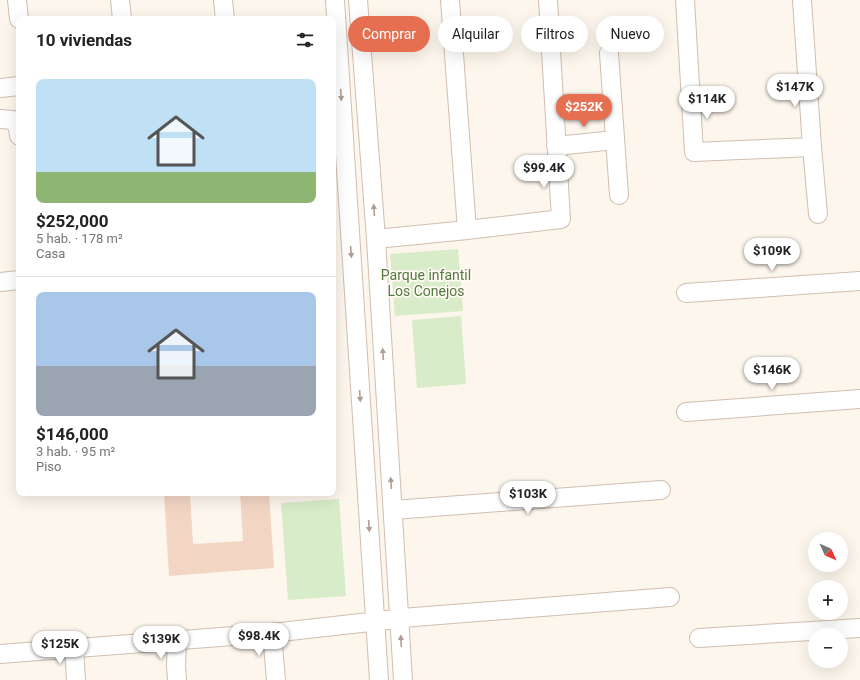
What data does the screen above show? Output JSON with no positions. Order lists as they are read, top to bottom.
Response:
{
  "parks": ["Parque infantil Los Conejos"],
  "north": "bottom right",
  "page": {
    "chip": [
      "Comprar",
      "Alquilar",
      "Filtros",
      "Nuevo"
    ],
    "heading": "10 viviendas",
    "list": [
      {
        "name": "$252,000",
        "note": "5 hab. · 178 m² · Casa"
      },
      {
        "name": "$146,000",
        "note": "3 hab. · 95 m² · Piso"
      }
    ],
    "price": [
      "$147K",
      "$114K",
      "$252K",
      "$99.4K",
      "$109K",
      "$146K",
      "$103K",
      "$98.4K",
      "$139K",
      "$125K"
    ],
    "map_buttons": ["+", "−"]
  }
}
